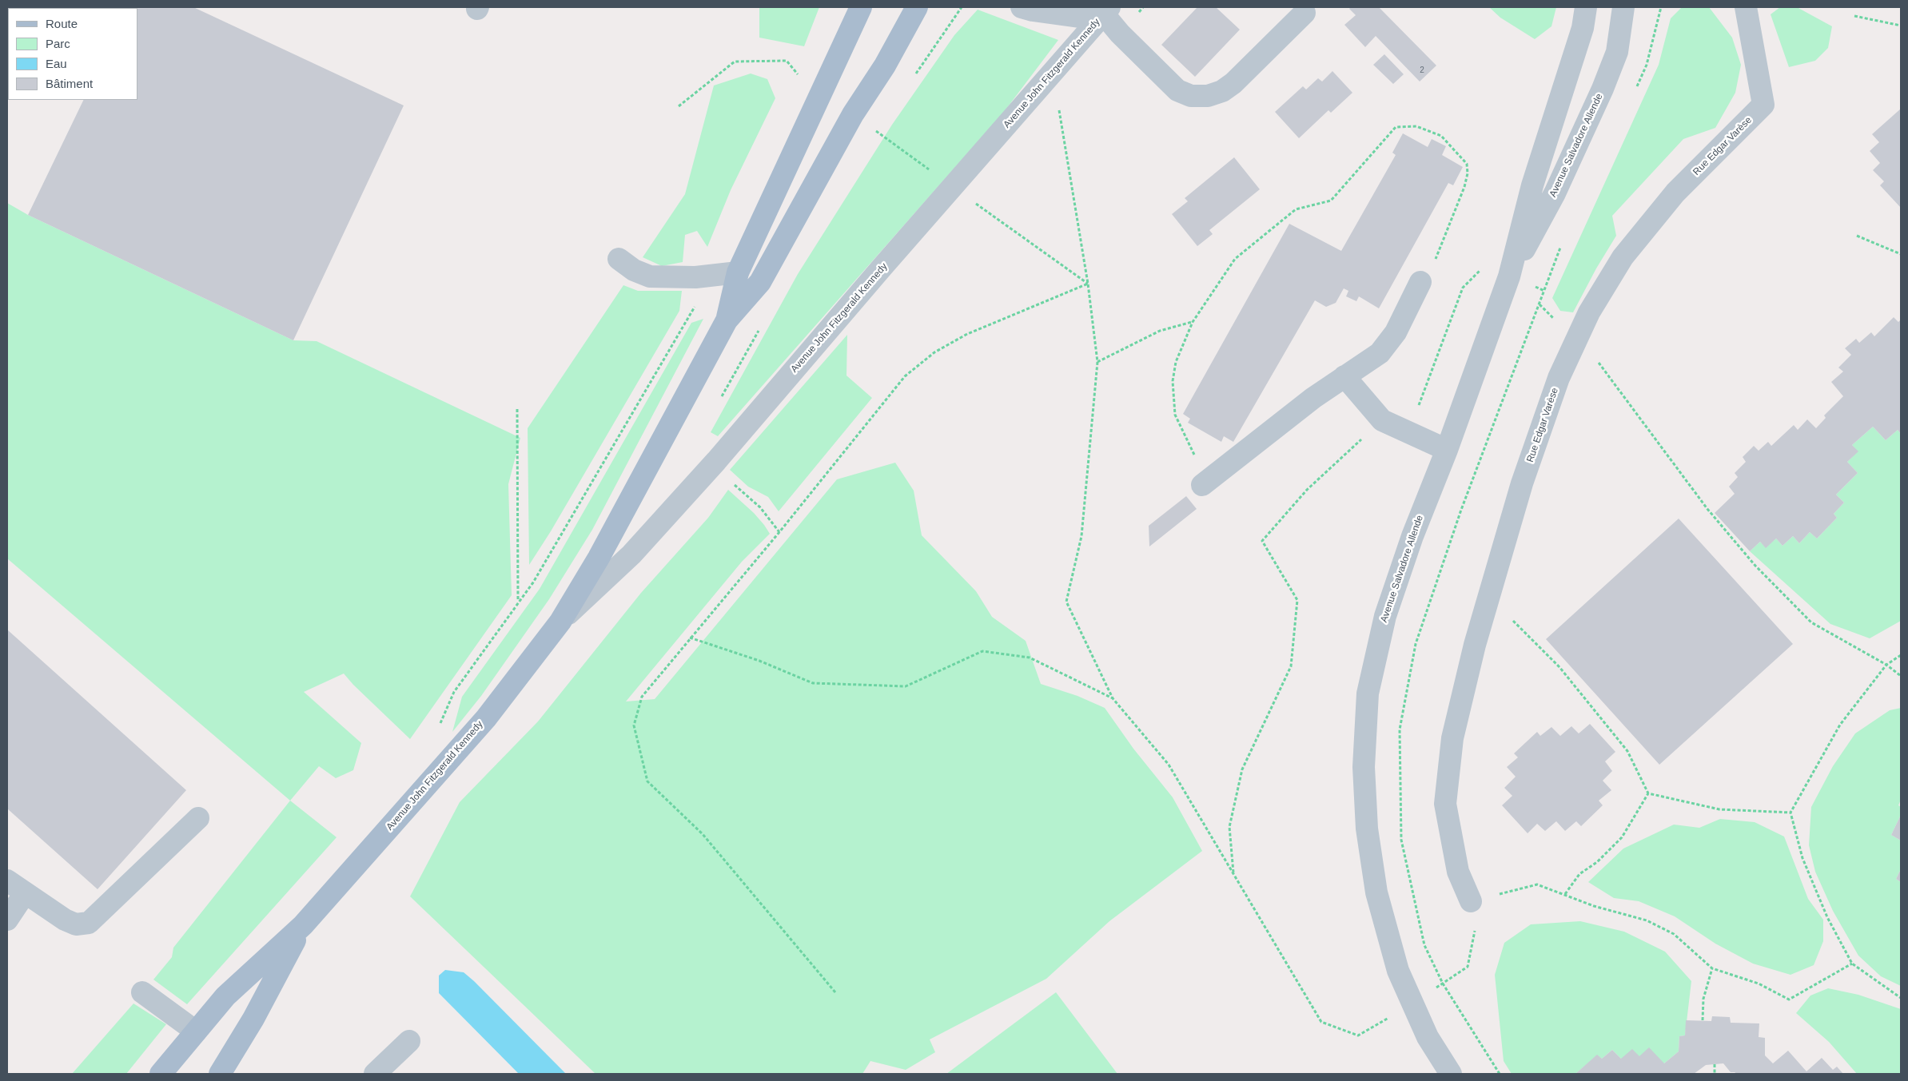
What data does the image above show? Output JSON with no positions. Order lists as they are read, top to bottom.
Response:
{
  "streets": {
    "main road": ["Avenue John Fitzgerald Kennedy"],
    "street": ["Avenue Salvadore Allende", "Rue Edgar Varèse"]
  },
  "house_numbers": ["2"],
  "legend": [
    "Route",
    "Parc",
    "Eau",
    "Bâtiment"
  ]
}
